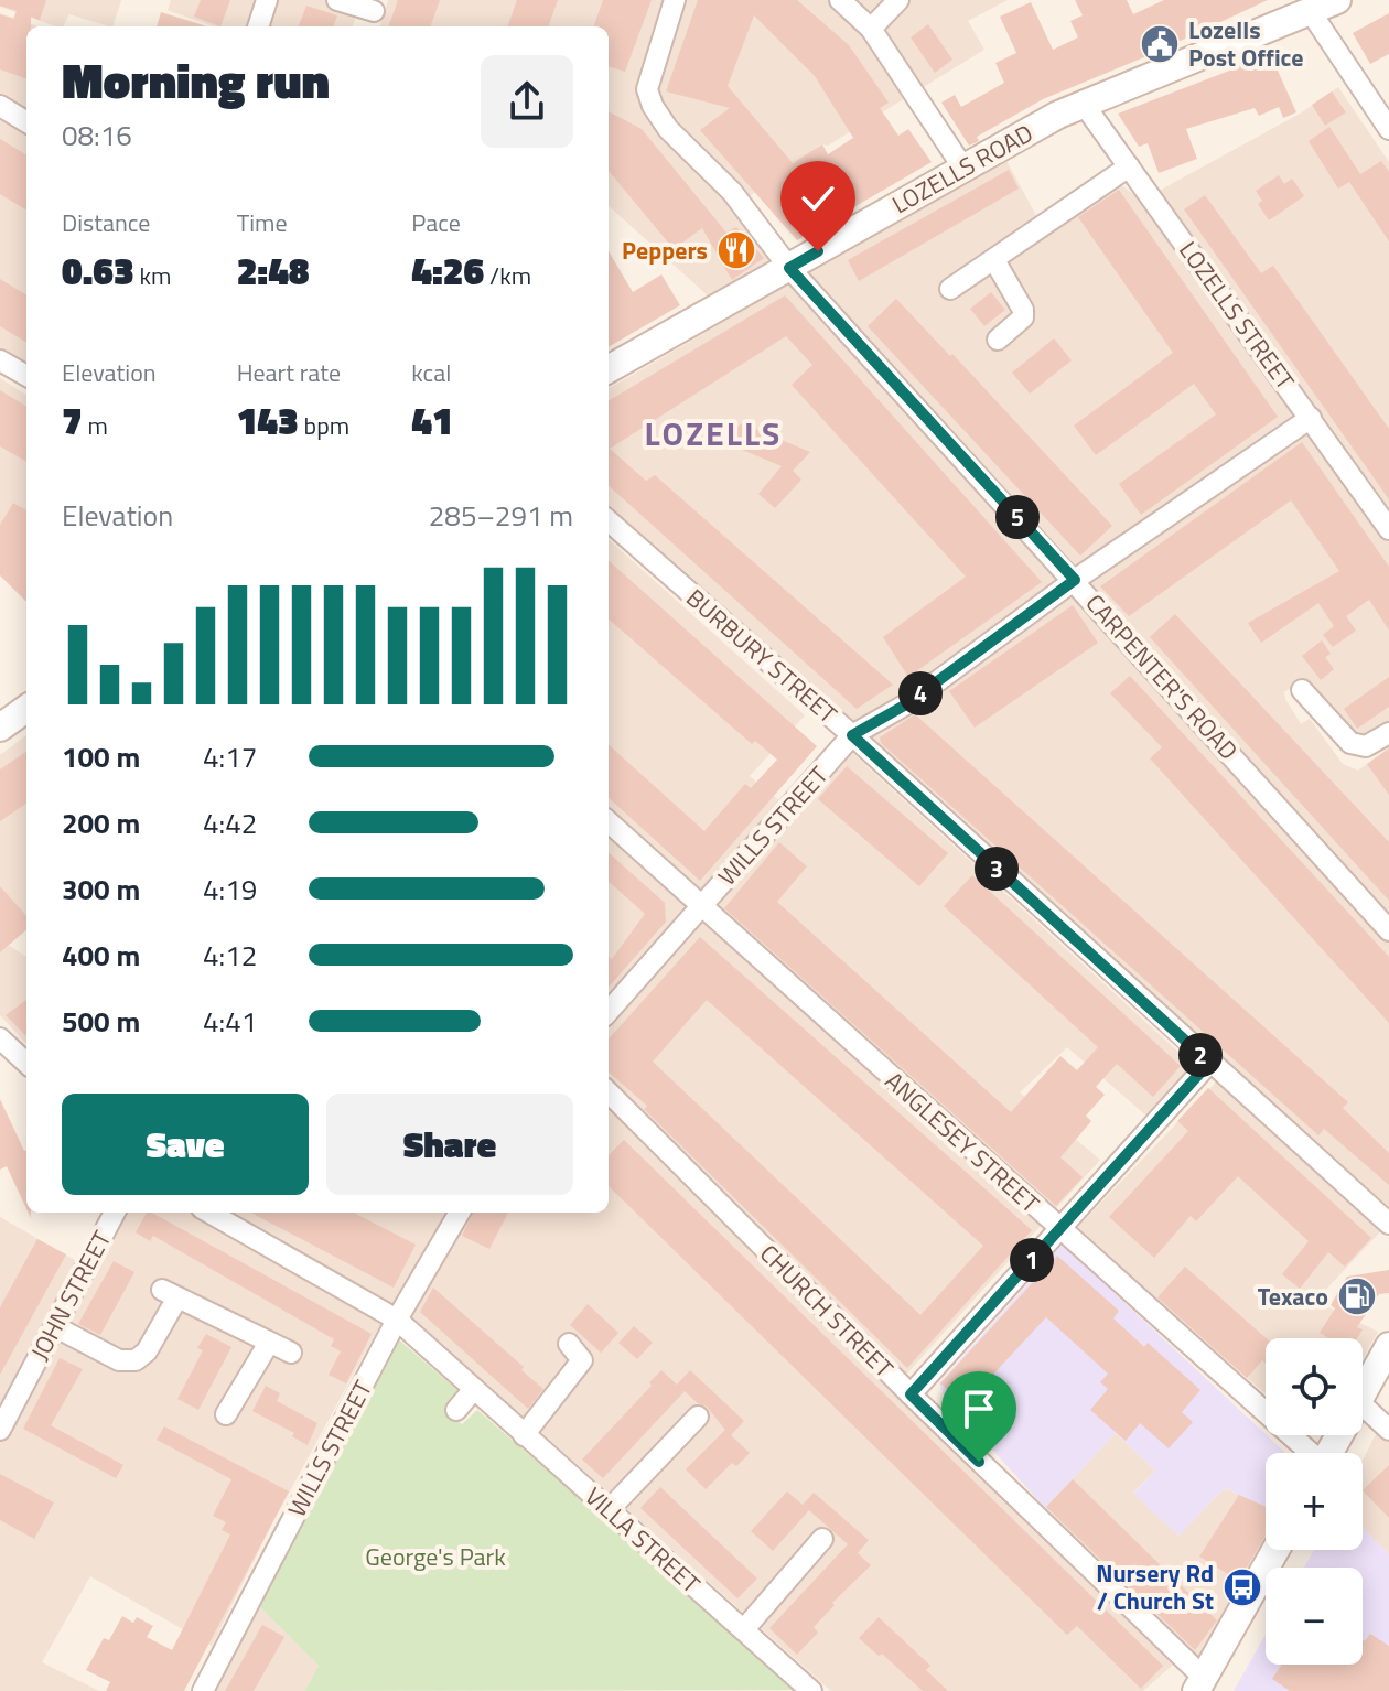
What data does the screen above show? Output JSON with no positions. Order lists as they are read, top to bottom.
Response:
{
  "streets": {
    "main road": ["LOZELLS ROAD"],
    "street": [
      "LOZELLS STREET",
      "BURBURY STREET",
      "CARPENTER'S ROAD",
      "WILLS STREET",
      "ANGLESEY STREET",
      "JOHN STREET",
      "CHURCH STREET",
      "VILLA STREET"
    ]
  },
  "crossings": [
    ["LOZELLS ROAD", "LOZELLS STREET"],
    ["LOZELLS ROAD", "CARPENTER'S ROAD"],
    ["LOZELLS STREET", "WILLS STREET"],
    ["BURBURY STREET", "WILLS STREET"],
    ["CARPENTER'S ROAD", "WILLS STREET"],
    ["WILLS STREET", "ANGLESEY STREET"],
    ["WILLS STREET", "VILLA STREET"]
  ],
  "districts": ["LOZELLS"],
  "parks": ["George's Park"],
  "places": {
    "public building": ["Lozells Post Office"],
    "restaurant": ["Peppers"],
    "fuel station": ["Texaco"],
    "bus stop": ["Nursery Rd / Church St"]
  },
  "page": {
    "heading": ["Morning run", "08:16"],
    "stats": [
      ["Distance", "0.63 km"],
      ["Time", "2:48"],
      ["Pace", "4:26 /km"],
      ["Elevation", "7 m"],
      ["Heart rate", "143 bpm"],
      ["kcal", "41"]
    ],
    "chart": ["Elevation", "285–291 m"],
    "pins": [
      "5",
      "4",
      "3",
      "2",
      "1"
    ],
    "list": [
      {
        "name": "100 m",
        "note": "4:17"
      },
      {
        "name": "200 m",
        "note": "4:42"
      },
      {
        "name": "300 m",
        "note": "4:19"
      },
      {
        "name": "400 m",
        "note": "4:12"
      },
      {
        "name": "500 m",
        "note": "4:41"
      }
    ],
    "buttons": ["Save", "Share"],
    "map_buttons": ["+", "−"]
  }
}
